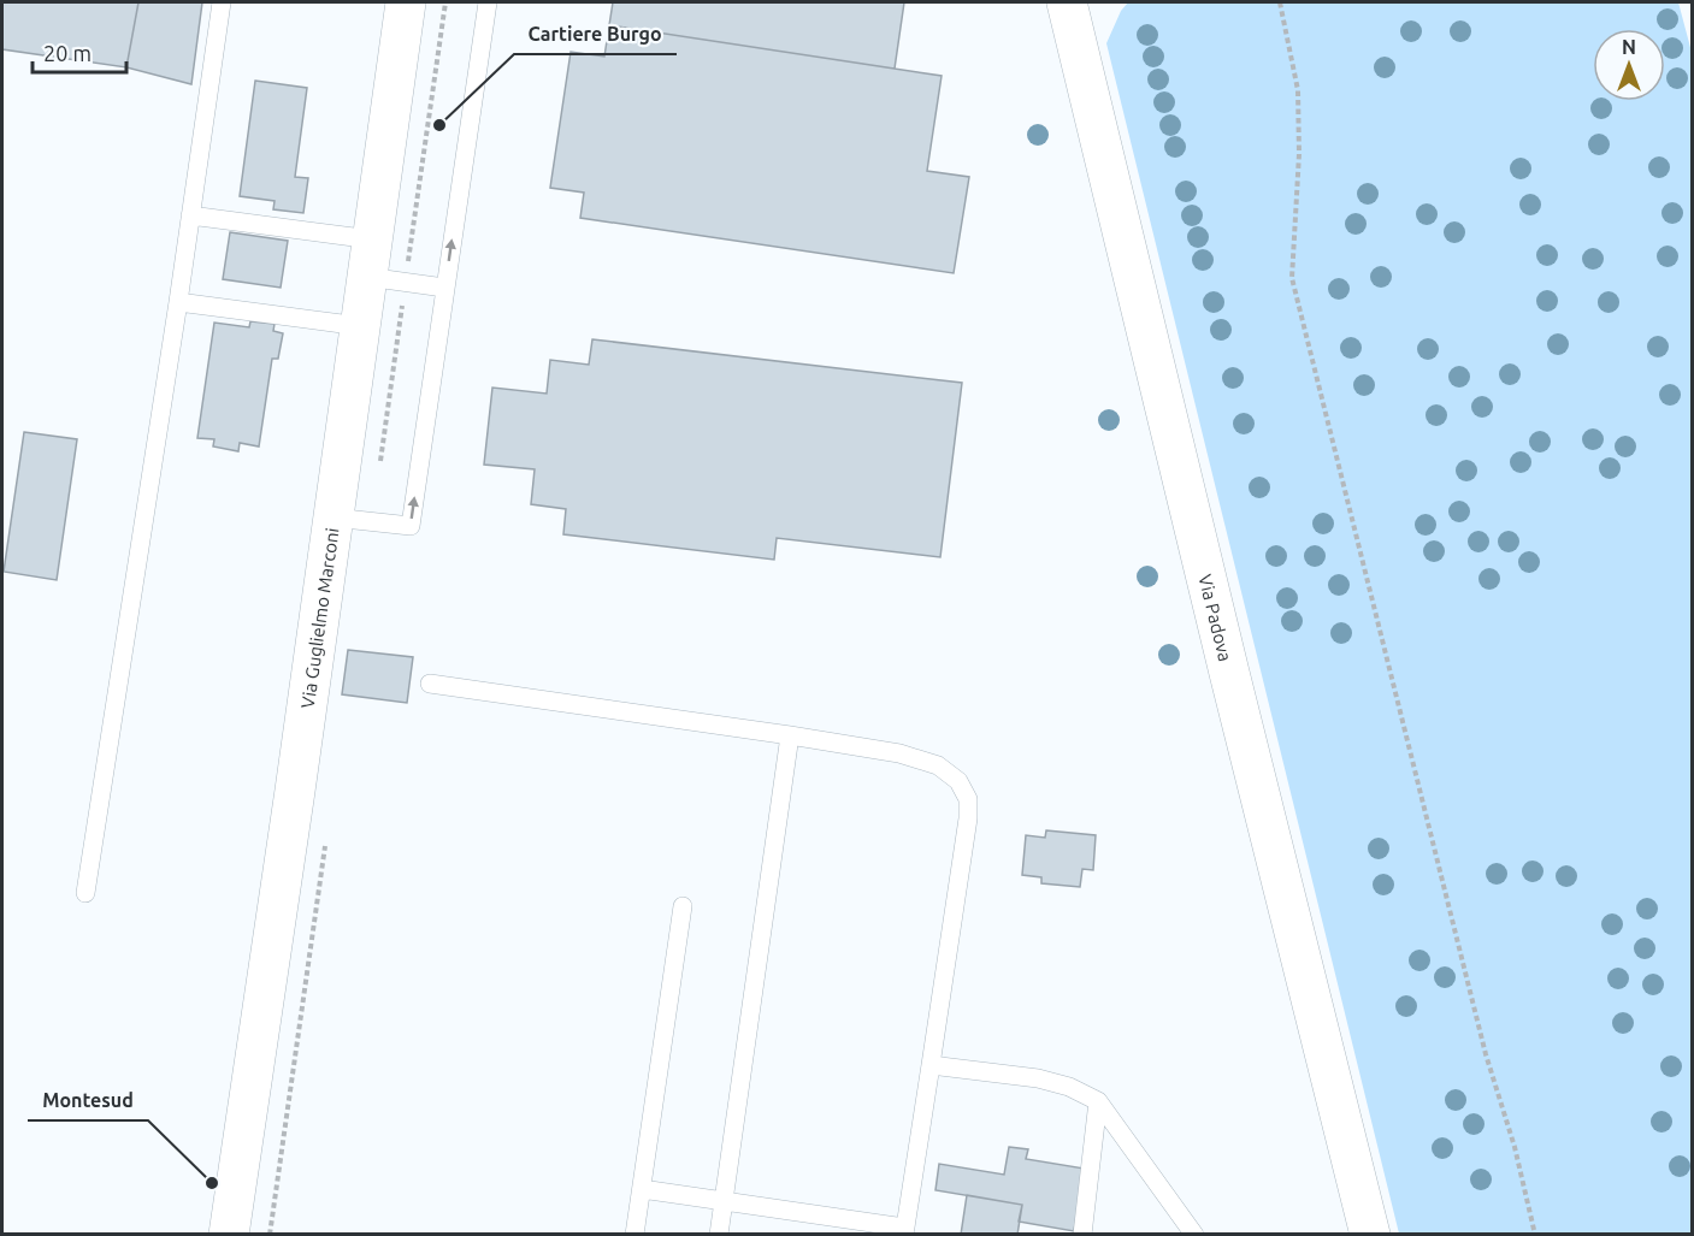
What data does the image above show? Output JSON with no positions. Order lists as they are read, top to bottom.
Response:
{
  "streets": {
    "main road": ["Via Guglielmo Marconi", "Via Padova"]
  },
  "places": ["Cartiere Burgo", "Montesud"],
  "scale_bar": "20 m",
  "north": "top"
}
